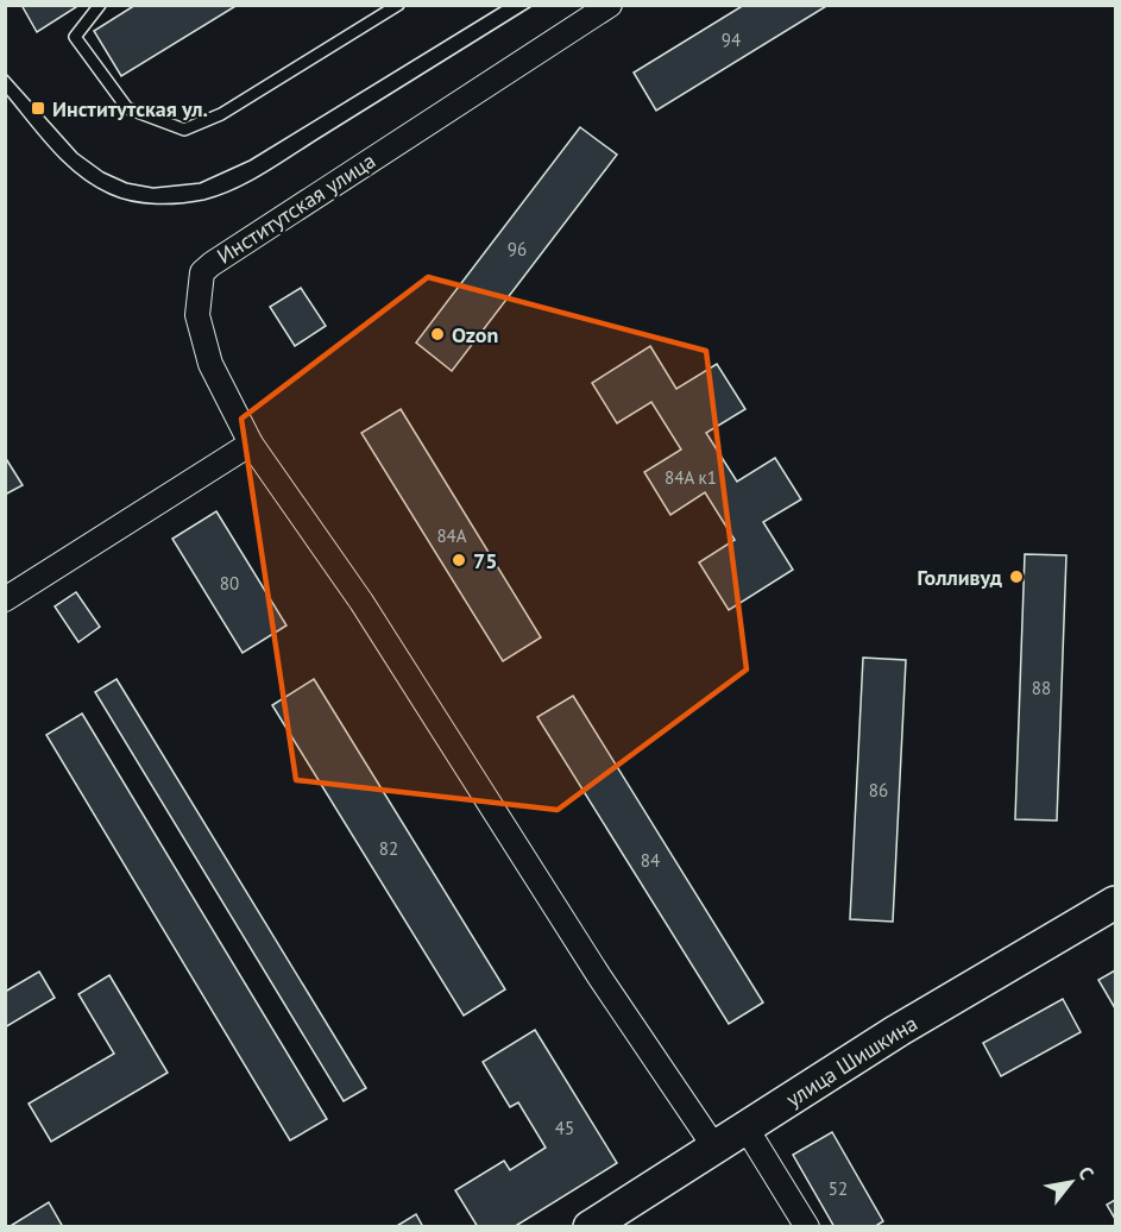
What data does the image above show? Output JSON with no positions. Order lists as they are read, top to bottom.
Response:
{
  "streets": {
    "main road": ["улица Шишкина"],
    "street": ["Институтская улица"]
  },
  "places": {
    "transit": ["Институтская ул."],
    "other": ["Ozon", "75", "Голливуд"]
  },
  "house_numbers": [
    "94",
    "96",
    "84А к1",
    "84А",
    "80",
    "88",
    "86",
    "82",
    "84",
    "45",
    "52"
  ],
  "north": "top right"
}
